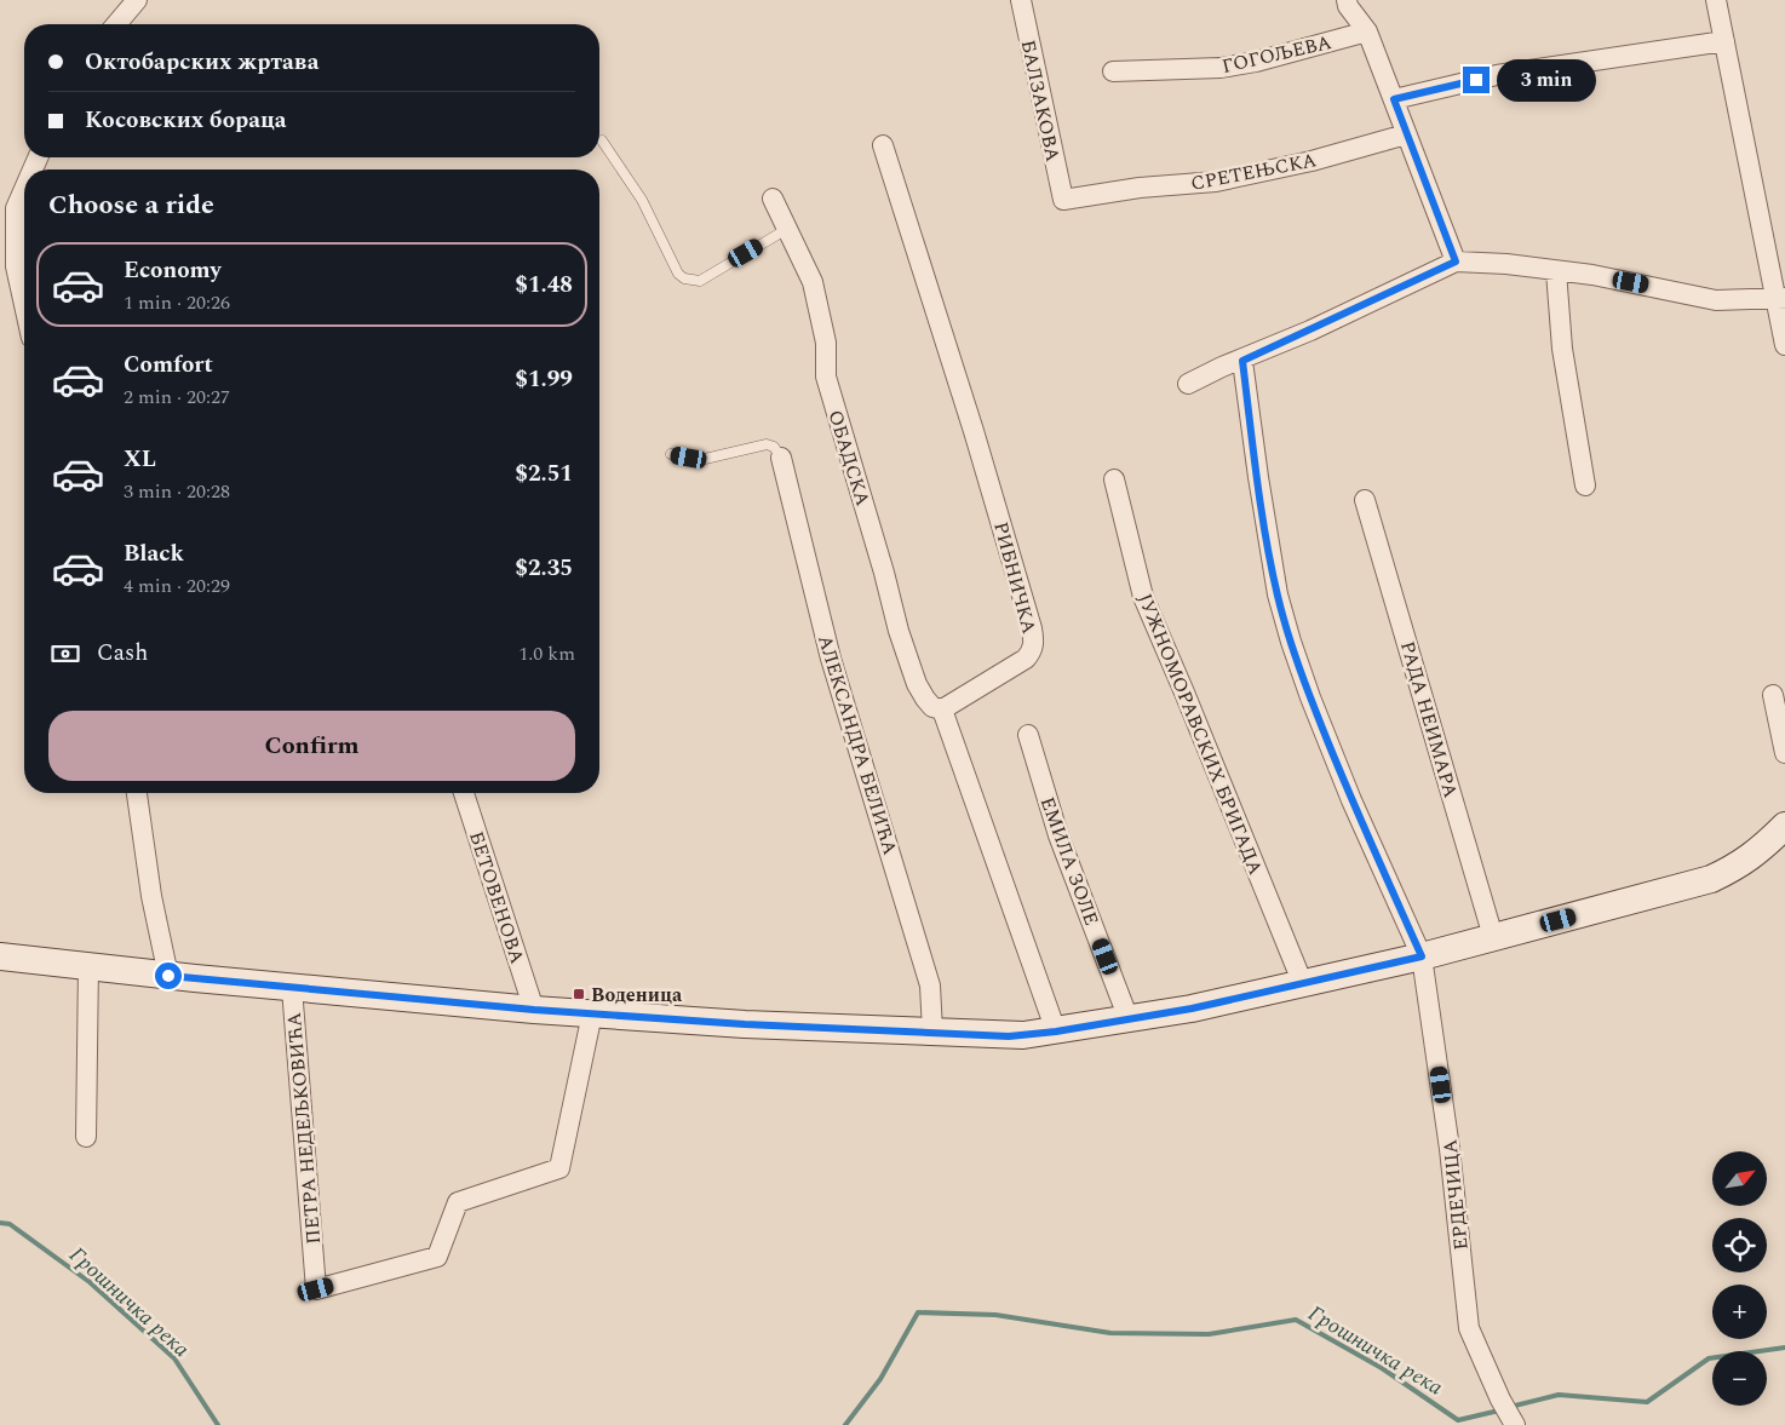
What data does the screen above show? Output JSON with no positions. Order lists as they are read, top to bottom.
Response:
{
  "streets": {
    "street": [
      "ГОГОЉЕВА",
      "БАЛЗАКОВА",
      "СРЕТЕЊСКА",
      "ОБАДСКА",
      "РИБНИЧКА",
      "РАДА НЕИМАРА",
      "ЈУЖНОМОРАВСКИХ БРИГАДА",
      "АЛЕКСАНДРА БЕЛИЋА",
      "ЕМИЛА ЗОЛЕ",
      "БЕТОВЕНОВА",
      "ПЕТРА НЕДЕЉКОВИЋА",
      "ЕРДЕЧИЦА"
    ]
  },
  "crossings": [
    ["БАЛЗАКОВА", "СРЕТЕЊСКА"],
    ["ОБАДСКА", "РИБНИЧКА"]
  ],
  "water": ["Грошничка река"],
  "places": {
    "transit": ["Воденица"]
  },
  "north": "top right",
  "page": {
    "banner": ["Октобарских жртава", "Косовских бораца"],
    "bubble": "3 min",
    "heading": "Choose a ride",
    "list": [
      {
        "name": "Economy",
        "note": "1 min · 20:26",
        "value": "$1.48"
      },
      {
        "name": "Comfort",
        "note": "2 min · 20:27",
        "value": "$1.99"
      },
      {
        "name": "XL",
        "note": "3 min · 20:28",
        "value": "$2.51"
      },
      {
        "name": "Black",
        "note": "4 min · 20:29",
        "value": "$2.35"
      }
    ],
    "pay": ["Cash", "1.0 km"],
    "buttons": "Confirm",
    "map_buttons": ["+", "−"]
  }
}
